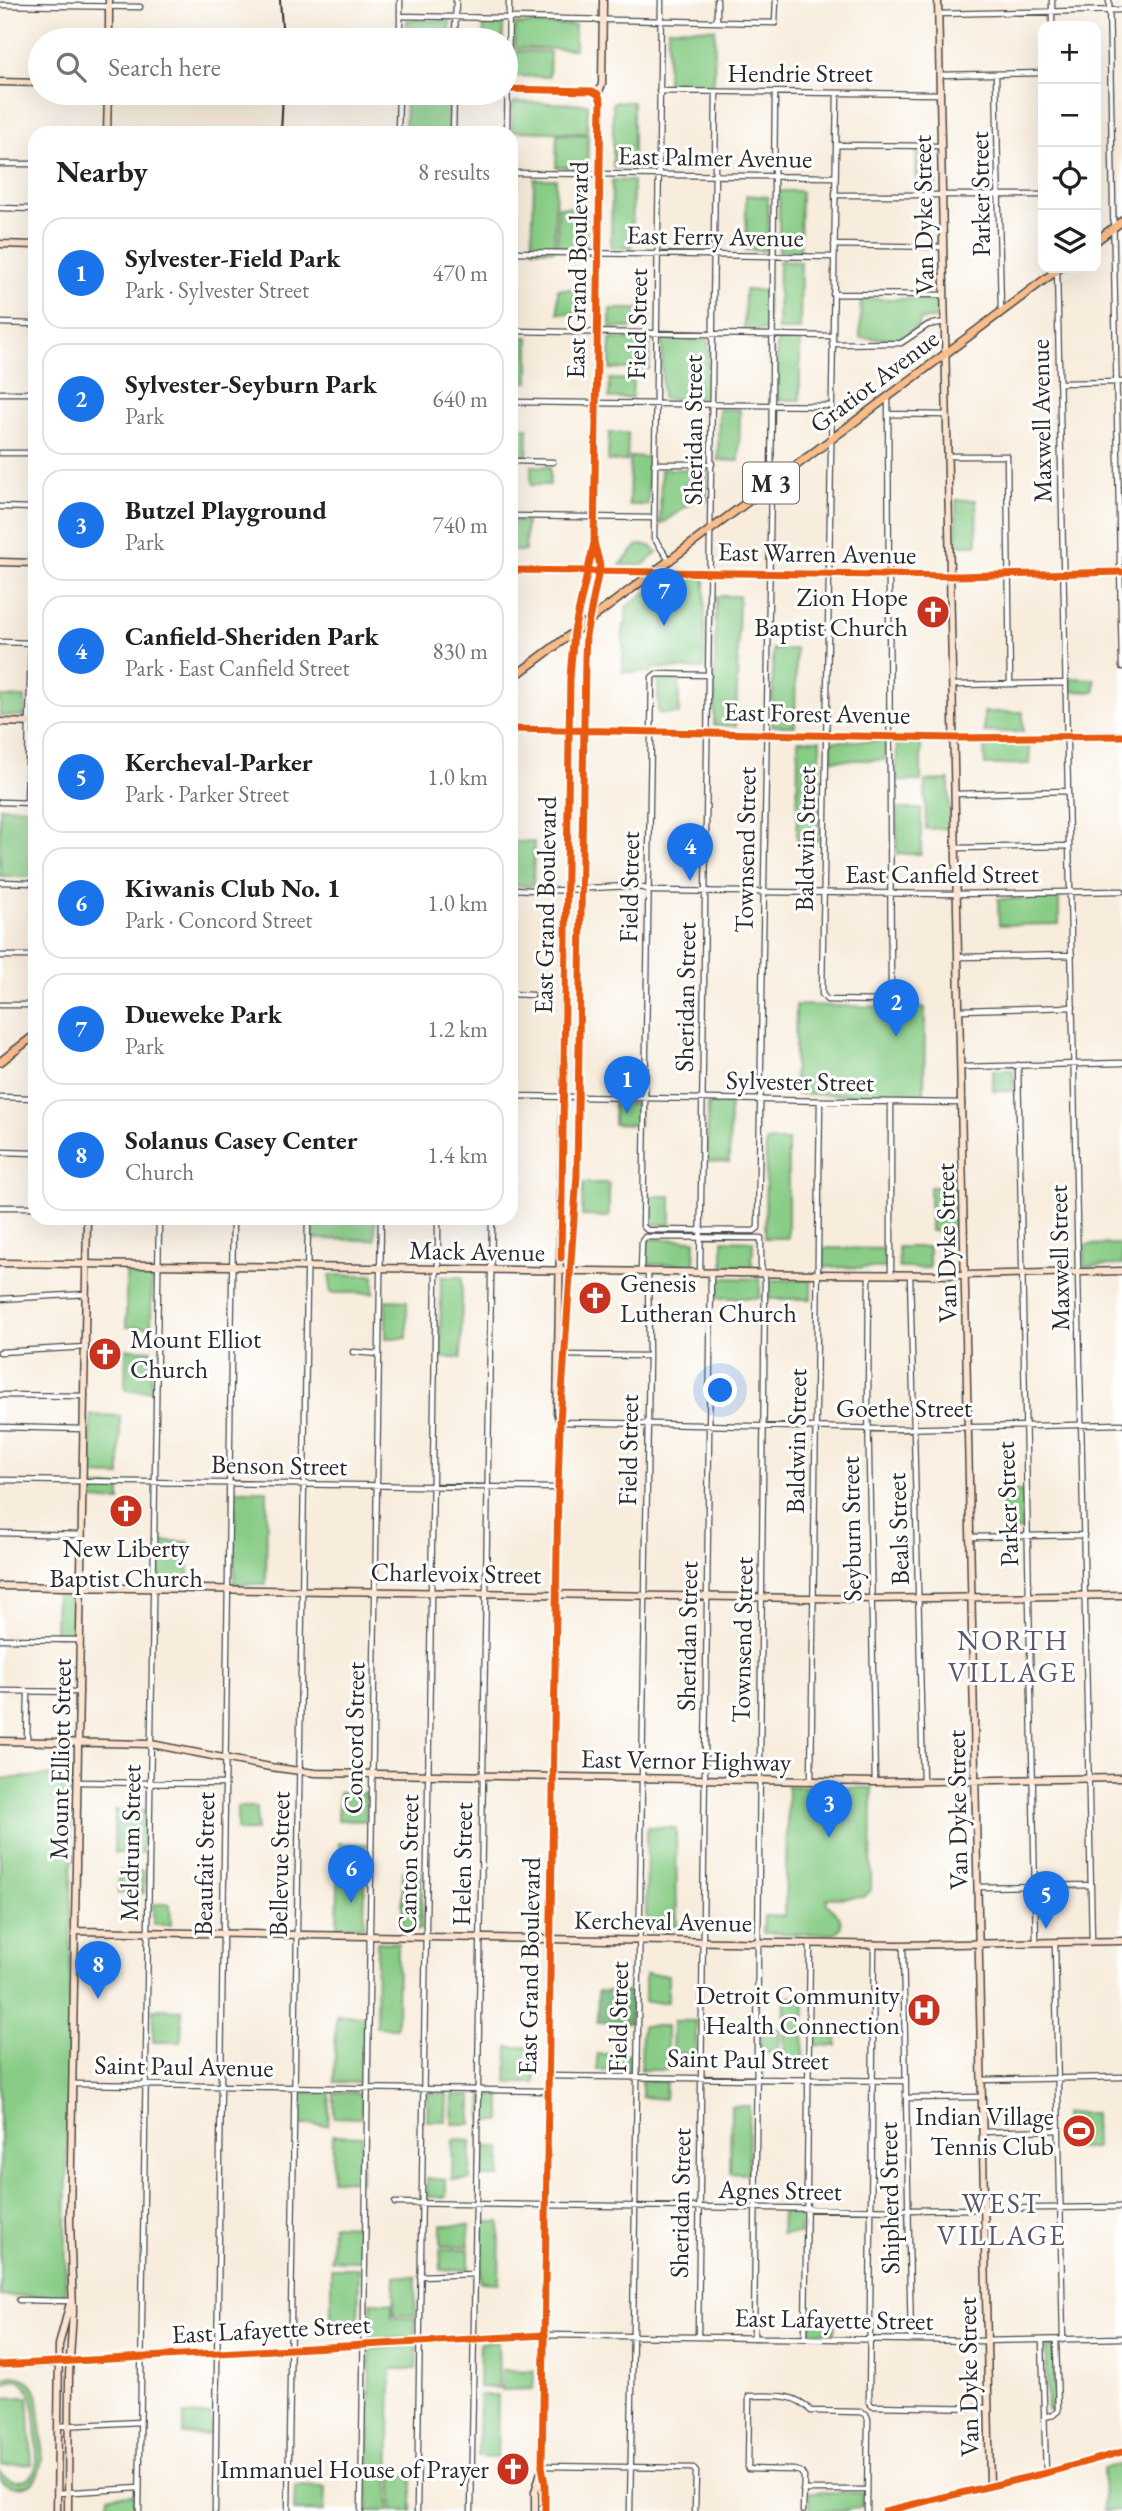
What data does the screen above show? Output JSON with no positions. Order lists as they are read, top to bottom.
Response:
{
  "streets": {
    "main road": [
      "Van Dyke Street",
      "East Grand Boulevard",
      "Gratiot Avenue",
      "M 3",
      "East Warren Avenue",
      "East Forest Avenue",
      "Mack Avenue",
      "Charlevoix Street",
      "Mount Elliott Street",
      "East Vernor Highway",
      "Kercheval Avenue",
      "East Lafayette Street"
    ],
    "street": [
      "Hendrie Street",
      "East Palmer Avenue",
      "Parker Street",
      "East Ferry Avenue",
      "Field Street",
      "Maxwell Avenue",
      "Sheridan Street",
      "Baldwin Street",
      "Townsend Street",
      "East Canfield Street",
      "Sylvester Street",
      "Maxwell Street",
      "Goethe Street",
      "Benson Street",
      "Seyburn Street",
      "Beals Street",
      "Concord Street",
      "Meldrum Street",
      "Beaufait Street",
      "Bellevue Street",
      "Canton Street",
      "Helen Street",
      "Saint Paul Street",
      "Saint Paul Avenue",
      "Agnes Street",
      "Shipherd Street"
    ]
  },
  "crossings": [
    ["Hendrie Street", "Van Dyke Street"],
    ["Hendrie Street", "Field Street"],
    ["Hendrie Street", "Sheridan Street"],
    ["Hendrie Street", "Baldwin Street"],
    ["Hendrie Street", "Townsend Street"],
    ["East Palmer Avenue", "Parker Street"],
    ["East Palmer Avenue", "Van Dyke Street"],
    ["East Palmer Avenue", "East Grand Boulevard"],
    ["East Palmer Avenue", "Field Street"],
    ["East Palmer Avenue", "Sheridan Street"],
    ["East Palmer Avenue", "Baldwin Street"],
    ["East Palmer Avenue", "Townsend Street"],
    ["Parker Street", "Gratiot Avenue"],
    ["Parker Street", "Mack Avenue"],
    ["Parker Street", "Goethe Street"],
    ["Parker Street", "Charlevoix Street"],
    ["Parker Street", "East Vernor Highway"],
    ["Parker Street", "Kercheval Avenue"],
    ["Van Dyke Street", "Gratiot Avenue"],
    ["Van Dyke Street", "East Warren Avenue"],
    ["Van Dyke Street", "East Forest Avenue"],
    ["Van Dyke Street", "East Canfield Street"],
    ["Van Dyke Street", "Sylvester Street"],
    ["Van Dyke Street", "Mack Avenue"],
    ["Van Dyke Street", "Goethe Street"],
    ["Van Dyke Street", "Charlevoix Street"],
    ["Van Dyke Street", "East Vernor Highway"],
    ["Van Dyke Street", "Kercheval Avenue"],
    ["Van Dyke Street", "Agnes Street"],
    ["Van Dyke Street", "East Lafayette Street"],
    ["East Ferry Avenue", "East Grand Boulevard"],
    ["East Ferry Avenue", "Field Street"],
    ["East Ferry Avenue", "Sheridan Street"],
    ["East Ferry Avenue", "Baldwin Street"],
    ["East Ferry Avenue", "Townsend Street"],
    ["East Grand Boulevard", "Gratiot Avenue"],
    ["East Grand Boulevard", "East Warren Avenue"],
    ["East Grand Boulevard", "East Forest Avenue"],
    ["East Grand Boulevard", "East Canfield Street"],
    ["East Grand Boulevard", "Sylvester Street"],
    ["East Grand Boulevard", "Mack Avenue"],
    ["East Grand Boulevard", "Goethe Street"],
    ["East Grand Boulevard", "Benson Street"],
    ["East Grand Boulevard", "Charlevoix Street"],
    ["East Grand Boulevard", "East Vernor Highway"],
    ["East Grand Boulevard", "Kercheval Avenue"],
    ["East Grand Boulevard", "Saint Paul Street"],
    ["East Grand Boulevard", "Agnes Street"],
    ["East Grand Boulevard", "East Lafayette Street"],
    ["Field Street", "Gratiot Avenue"],
    ["Field Street", "Sheridan Street"],
    ["Field Street", "East Forest Avenue"],
    ["Field Street", "Townsend Street"],
    ["Field Street", "East Canfield Street"],
    ["Field Street", "Sylvester Street"],
    ["Field Street", "Mack Avenue"],
    ["Field Street", "Goethe Street"],
    ["Field Street", "Charlevoix Street"],
    ["Field Street", "East Vernor Highway"],
    ["Field Street", "Kercheval Avenue"],
    ["Field Street", "Saint Paul Street"],
    ["Field Street", "Agnes Street"],
    ["Field Street", "East Lafayette Street"],
    ["Gratiot Avenue", "Sheridan Street"],
    ["Gratiot Avenue", "East Warren Avenue"],
    ["Gratiot Avenue", "Baldwin Street"],
    ["Gratiot Avenue", "Townsend Street"],
    ["Maxwell Avenue", "East Warren Avenue"],
    ["Maxwell Avenue", "Maxwell Street"],
    ["Sheridan Street", "East Warren Avenue"],
    ["Sheridan Street", "East Forest Avenue"],
    ["Sheridan Street", "Townsend Street"],
    ["Sheridan Street", "East Canfield Street"],
    ["Sheridan Street", "Sylvester Street"],
    ["Sheridan Street", "Mack Avenue"],
    ["Sheridan Street", "Goethe Street"],
    ["Sheridan Street", "Charlevoix Street"],
    ["Sheridan Street", "East Vernor Highway"],
    ["Sheridan Street", "Kercheval Avenue"],
    ["Sheridan Street", "Saint Paul Street"],
    ["Sheridan Street", "Agnes Street"],
    ["Sheridan Street", "East Lafayette Street"],
    ["East Warren Avenue", "Baldwin Street"],
    ["East Warren Avenue", "Townsend Street"],
    ["East Warren Avenue", "Maxwell Street"],
    ["East Forest Avenue", "Baldwin Street"],
    ["East Forest Avenue", "Townsend Street"],
    ["East Forest Avenue", "Maxwell Street"],
    ["Baldwin Street", "East Canfield Street"],
    ["Baldwin Street", "Sylvester Street"],
    ["Baldwin Street", "Mack Avenue"],
    ["Baldwin Street", "Goethe Street"],
    ["Baldwin Street", "Charlevoix Street"],
    ["Baldwin Street", "East Vernor Highway"],
    ["Townsend Street", "East Canfield Street"],
    ["Townsend Street", "Sylvester Street"],
    ["Townsend Street", "Mack Avenue"],
    ["Townsend Street", "Goethe Street"],
    ["Townsend Street", "Charlevoix Street"],
    ["Townsend Street", "East Vernor Highway"],
    ["Townsend Street", "Kercheval Avenue"],
    ["Townsend Street", "Saint Paul Street"],
    ["Townsend Street", "Agnes Street"],
    ["Townsend Street", "East Lafayette Street"],
    ["East Canfield Street", "Maxwell Street"],
    ["Mack Avenue", "Maxwell Street"],
    ["Mack Avenue", "Seyburn Street"],
    ["Mack Avenue", "Beals Street"],
    ["Mack Avenue", "Concord Street"],
    ["Mack Avenue", "Mount Elliott Street"],
    ["Mack Avenue", "Meldrum Street"],
    ["Mack Avenue", "Beaufait Street"],
    ["Mack Avenue", "Bellevue Street"],
    ["Mack Avenue", "Canton Street"],
    ["Mack Avenue", "Helen Street"],
    ["Maxwell Street", "Goethe Street"],
    ["Maxwell Street", "Charlevoix Street"],
    ["Maxwell Street", "East Vernor Highway"],
    ["Maxwell Street", "Kercheval Avenue"],
    ["Goethe Street", "Seyburn Street"],
    ["Goethe Street", "Beals Street"],
    ["Benson Street", "Concord Street"],
    ["Benson Street", "Mount Elliott Street"],
    ["Benson Street", "Meldrum Street"],
    ["Benson Street", "Beaufait Street"],
    ["Benson Street", "Bellevue Street"],
    ["Benson Street", "Canton Street"],
    ["Benson Street", "Helen Street"],
    ["Seyburn Street", "Charlevoix Street"],
    ["Seyburn Street", "East Vernor Highway"],
    ["Beals Street", "Charlevoix Street"],
    ["Beals Street", "East Vernor Highway"],
    ["Charlevoix Street", "Concord Street"],
    ["Charlevoix Street", "Mount Elliott Street"],
    ["Charlevoix Street", "Meldrum Street"],
    ["Charlevoix Street", "Beaufait Street"],
    ["Charlevoix Street", "Bellevue Street"],
    ["Charlevoix Street", "Canton Street"],
    ["Charlevoix Street", "Helen Street"],
    ["Concord Street", "East Vernor Highway"],
    ["Concord Street", "Kercheval Avenue"],
    ["Concord Street", "East Lafayette Street"],
    ["Mount Elliott Street", "East Vernor Highway"],
    ["Mount Elliott Street", "Kercheval Avenue"],
    ["Mount Elliott Street", "Saint Paul Avenue"],
    ["Mount Elliott Street", "East Lafayette Street"],
    ["East Vernor Highway", "Meldrum Street"],
    ["East Vernor Highway", "Beaufait Street"],
    ["East Vernor Highway", "Bellevue Street"],
    ["East Vernor Highway", "Canton Street"],
    ["East Vernor Highway", "Helen Street"],
    ["Meldrum Street", "Kercheval Avenue"],
    ["Meldrum Street", "Saint Paul Avenue"],
    ["Meldrum Street", "East Lafayette Street"],
    ["Beaufait Street", "Kercheval Avenue"],
    ["Beaufait Street", "Saint Paul Avenue"],
    ["Beaufait Street", "East Lafayette Street"],
    ["Bellevue Street", "Kercheval Avenue"],
    ["Bellevue Street", "Saint Paul Avenue"],
    ["Bellevue Street", "East Lafayette Street"],
    ["Canton Street", "Kercheval Avenue"],
    ["Canton Street", "Agnes Street"],
    ["Canton Street", "East Lafayette Street"],
    ["Helen Street", "Kercheval Avenue"],
    ["Helen Street", "Agnes Street"],
    ["Helen Street", "East Lafayette Street"],
    ["Saint Paul Street", "Shipherd Street"],
    ["Agnes Street", "Shipherd Street"],
    ["Shipherd Street", "East Lafayette Street"]
  ],
  "districts": ["NORTH VILLAGE", "WEST VILLAGE"],
  "places": {
    "church": [
      "Zion Hope Baptist Church",
      "Genesis Lutheran Church",
      "Mount Elliot Church",
      "New Liberty Baptist Church",
      "Immanuel House of Prayer"
    ],
    "hospital": ["Detroit Community Health Connection"],
    "sports": ["Indian Village Tennis Club"]
  },
  "page": {
    "map_buttons": ["+", "−"],
    "search": "Search here",
    "heading": ["Nearby", "8 results"],
    "list": [
      {
        "mark": "1",
        "name": "Sylvester-Field Park",
        "note": "Park · Sylvester Street",
        "value": "470 m"
      },
      {
        "mark": "2",
        "name": "Sylvester-Seyburn Park",
        "note": "Park",
        "value": "640 m"
      },
      {
        "mark": "3",
        "name": "Butzel Playground",
        "note": "Park",
        "value": "740 m"
      },
      {
        "mark": "4",
        "name": "Canfield-Sheriden Park",
        "note": "Park · East Canfield Street",
        "value": "830 m"
      },
      {
        "mark": "5",
        "name": "Kercheval-Parker",
        "note": "Park · Parker Street",
        "value": "1.0 km"
      },
      {
        "mark": "6",
        "name": "Kiwanis Club No. 1",
        "note": "Park · Concord Street",
        "value": "1.0 km"
      },
      {
        "mark": "7",
        "name": "Dueweke Park",
        "note": "Park",
        "value": "1.2 km"
      },
      {
        "mark": "8",
        "name": "Solanus Casey Center",
        "note": "Church",
        "value": "1.4 km"
      }
    ],
    "pins": [
      "7",
      "4",
      "2",
      "1",
      "3",
      "6",
      "5",
      "8"
    ]
  }
}
